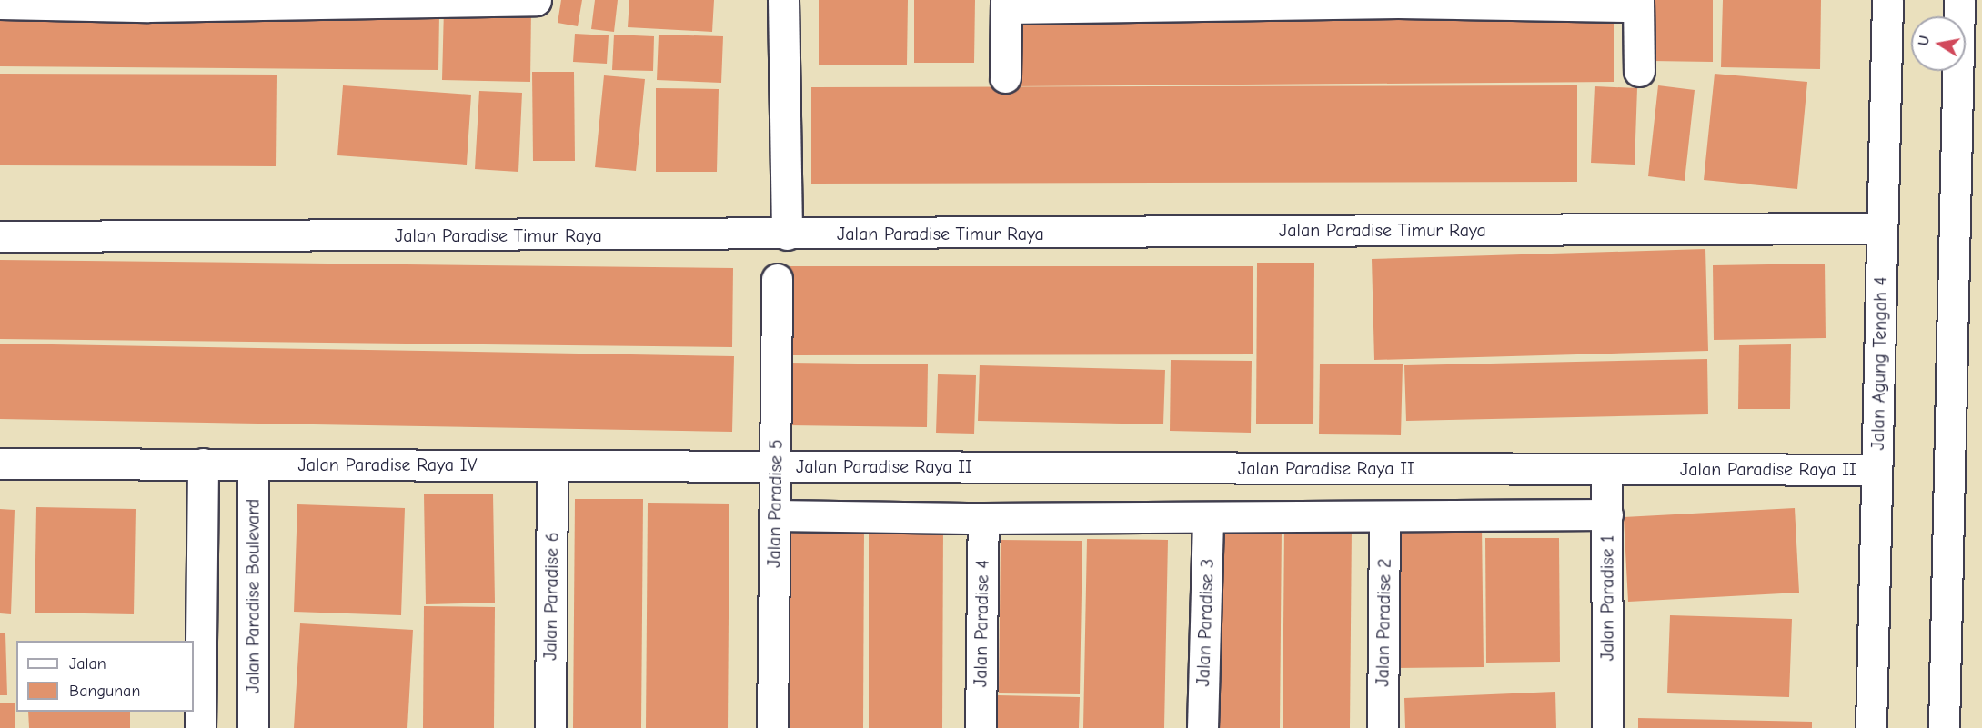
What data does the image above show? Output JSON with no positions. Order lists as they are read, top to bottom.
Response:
{
  "streets": {
    "street": [
      "Jalan Paradise Timur Raya",
      "Jalan Agung Tengah 4",
      "Jalan Paradise Raya IV",
      "Jalan Paradise Raya II",
      "Jalan Paradise 5",
      "Jalan Paradise Boulevard",
      "Jalan Paradise 6",
      "Jalan Paradise 1",
      "Jalan Paradise 3",
      "Jalan Paradise 2",
      "Jalan Paradise 4"
    ]
  },
  "crossings": [
    ["Jalan Paradise Timur Raya", "Jalan Agung Tengah 4"],
    ["Jalan Agung Tengah 4", "Jalan Paradise Raya II"],
    ["Jalan Paradise Raya IV", "Jalan Paradise Raya II"],
    ["Jalan Paradise Raya IV", "Jalan Paradise 5"],
    ["Jalan Paradise Raya IV", "Jalan Paradise Boulevard"],
    ["Jalan Paradise Raya IV", "Jalan Paradise 6"],
    ["Jalan Paradise Raya II", "Jalan Paradise 5"],
    ["Jalan Paradise Raya II", "Jalan Paradise 1"]
  ],
  "legend": ["Jalan", "Bangunan"],
  "north": "left"
}
